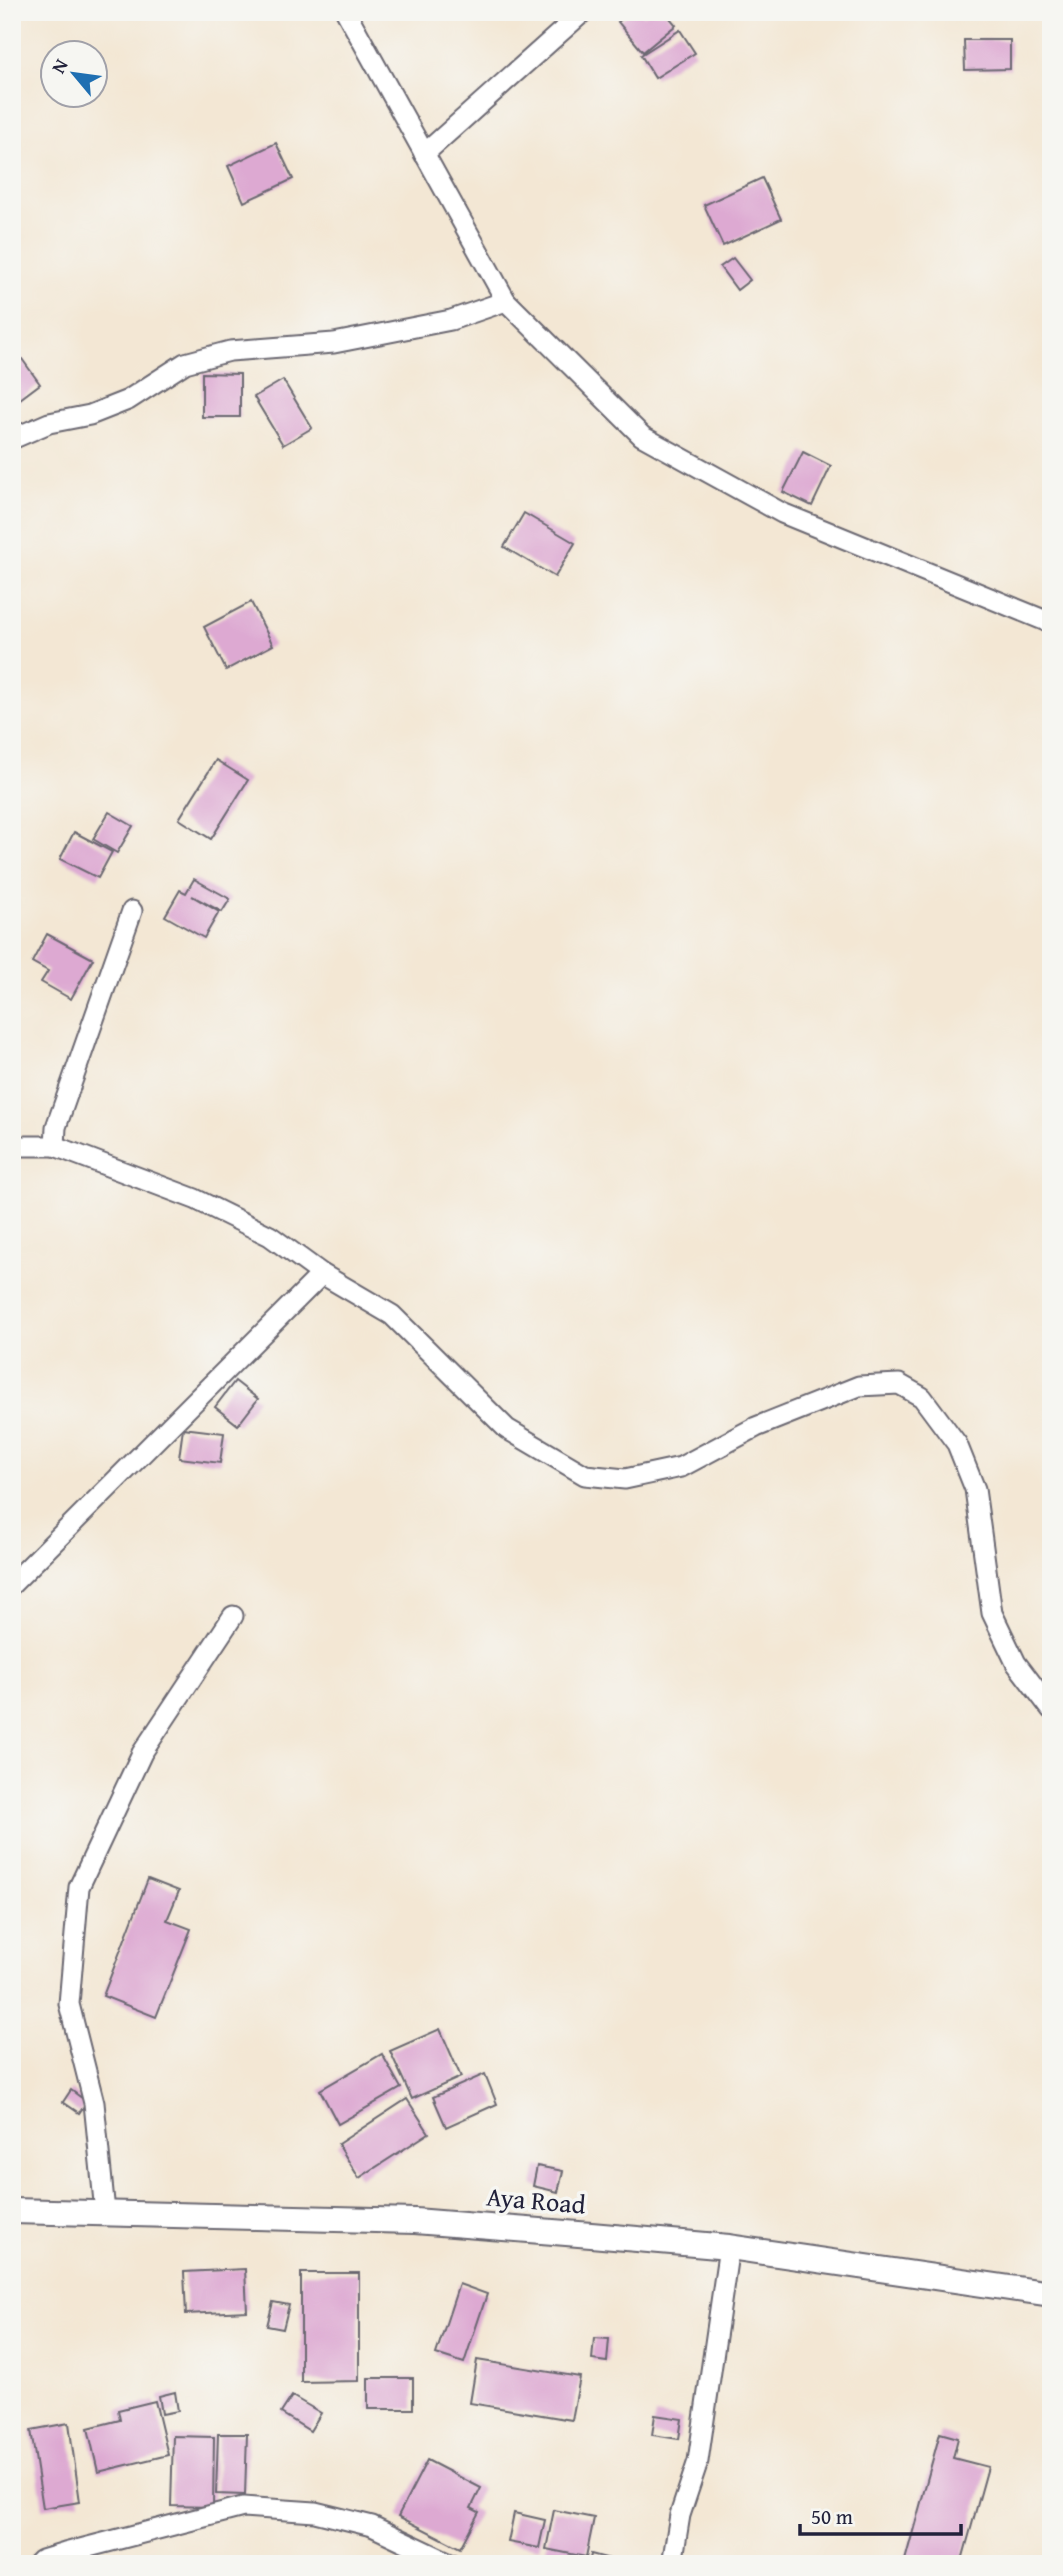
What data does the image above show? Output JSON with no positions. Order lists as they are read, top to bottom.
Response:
{
  "streets": {
    "street": ["Aya Road"]
  },
  "scale_bar": "50 m",
  "north": "top left"
}
